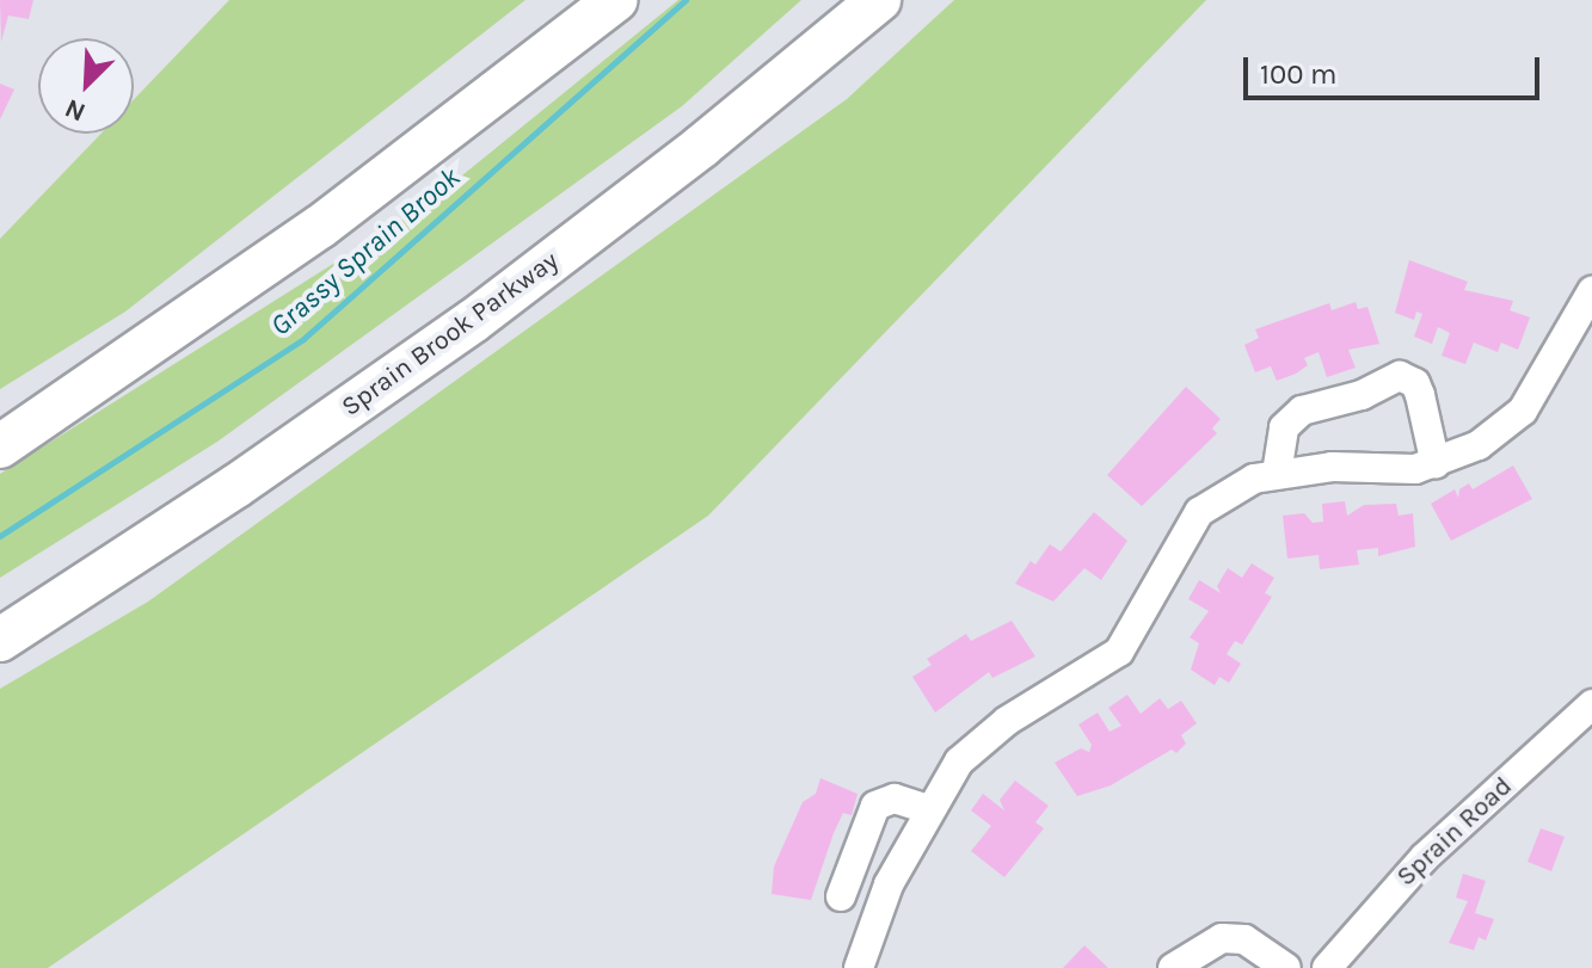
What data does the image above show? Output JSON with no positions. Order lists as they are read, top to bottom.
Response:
{
  "streets": {
    "highway": ["Sprain Brook Parkway"],
    "street": ["Sprain Road"]
  },
  "water": ["Grassy Sprain Brook"],
  "scale_bar": "100 m",
  "north": "bottom left"
}
